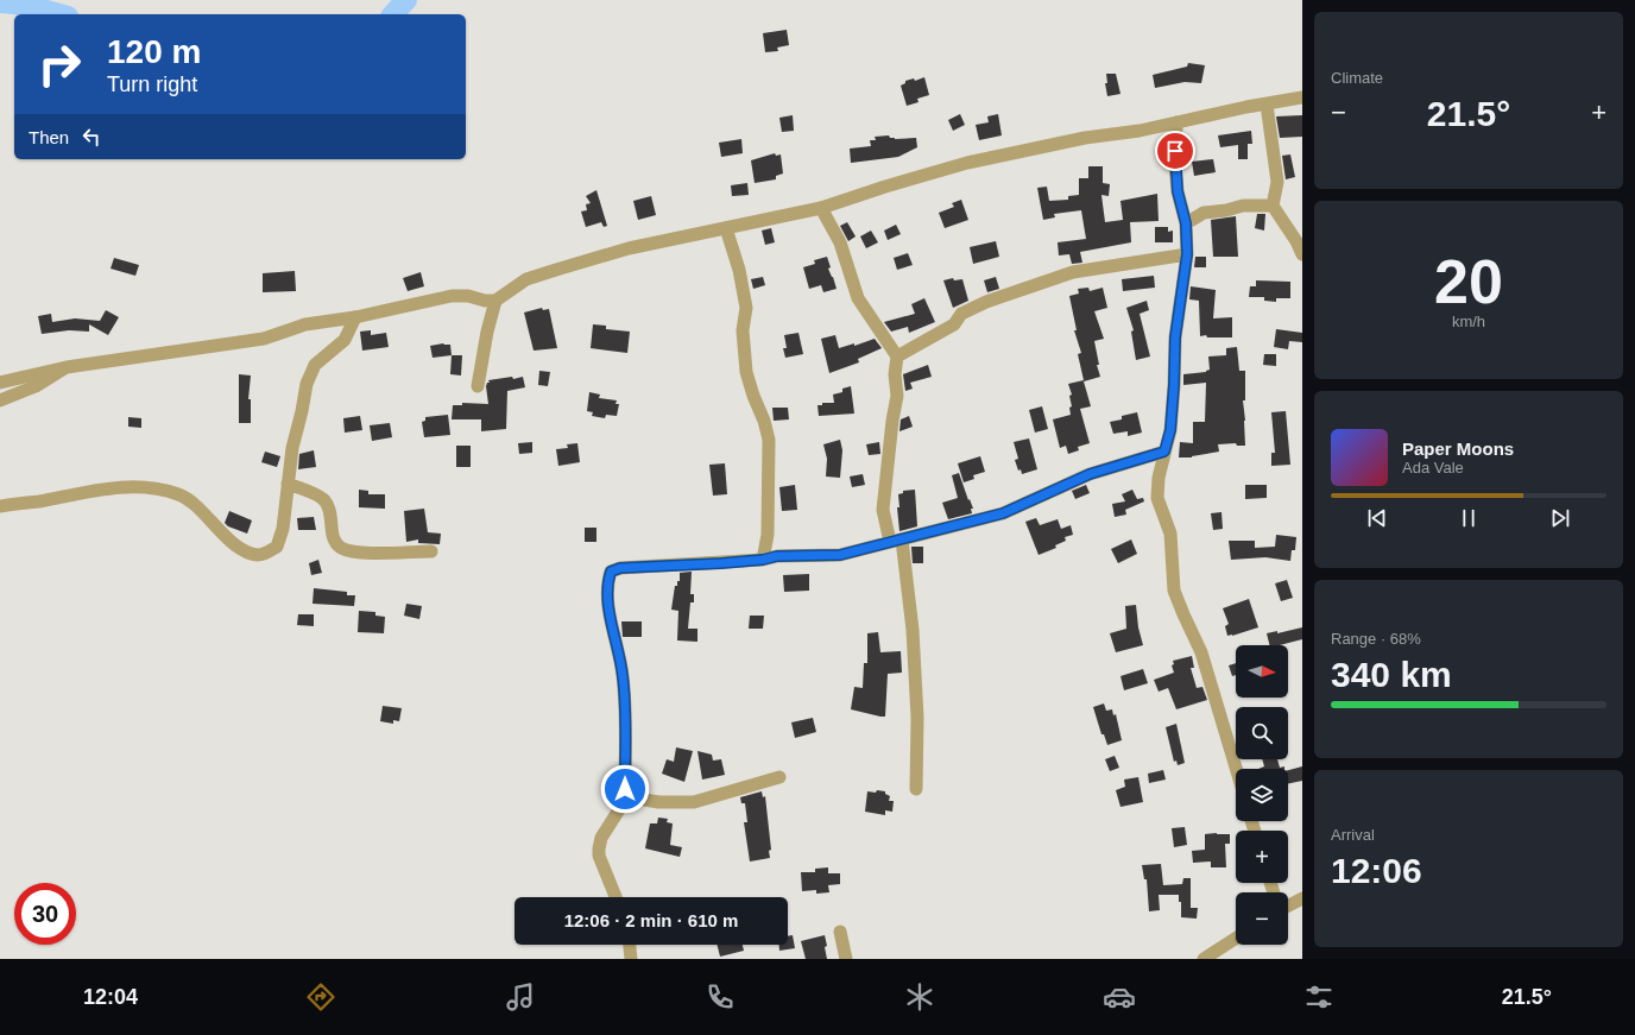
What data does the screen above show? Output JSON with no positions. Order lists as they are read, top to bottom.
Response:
{
  "north": "right",
  "page": {
    "tile": [
      "Climate",
      ["20", "km/h"],
      ["Range · 68%", "340 km"],
      ["Arrival", "12:06"]
    ],
    "turn": ["120 m", "Turn right"],
    "heat": ["−", "21.5°", "+"],
    "then": "Then",
    "song": ["Paper Moons", "Ada Vale"],
    "map_buttons": ["+", "−"],
    "limit": "30",
    "trip": "12:06 · 2 min · 610 m",
    "tabs": ["12:04", "21.5°"]
  }
}
